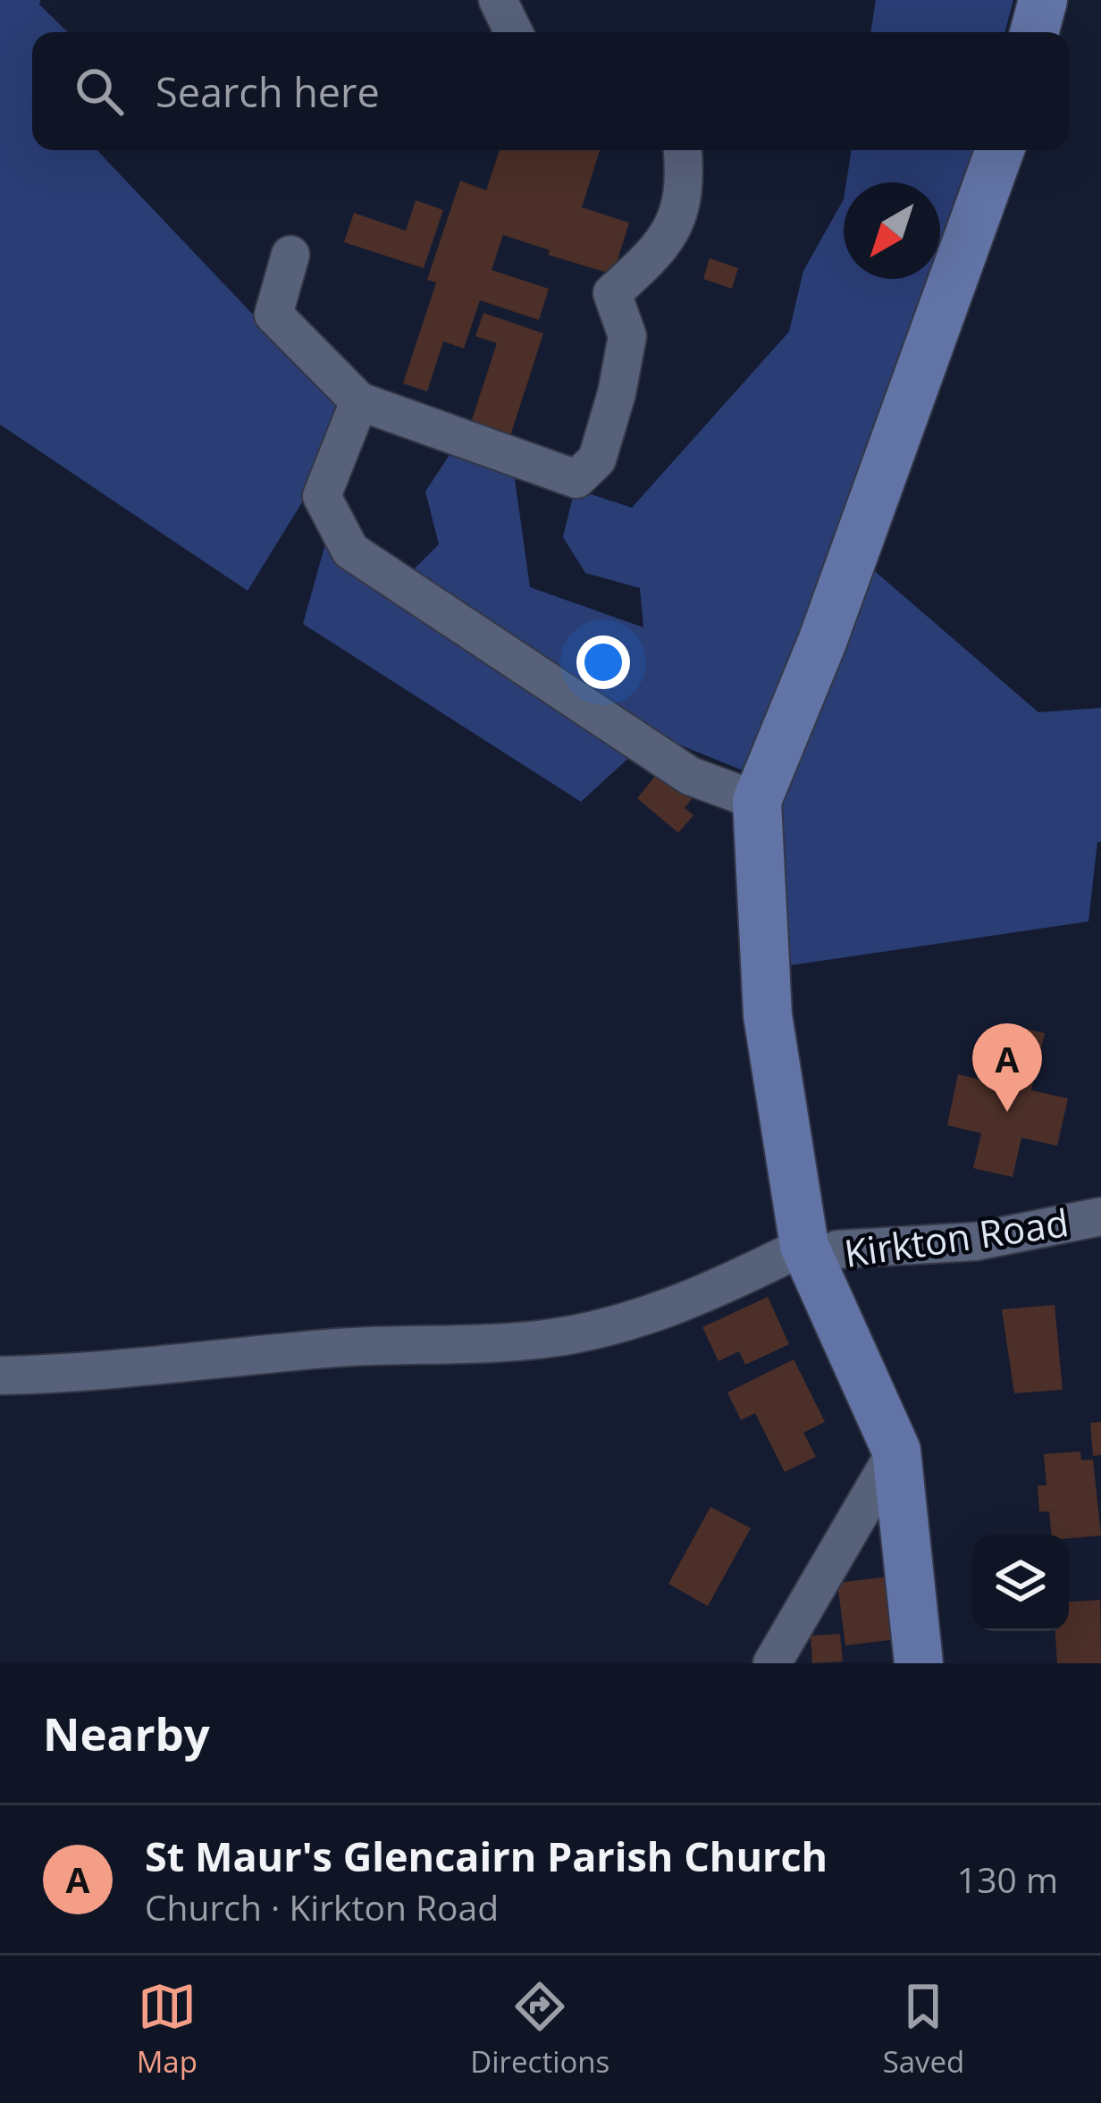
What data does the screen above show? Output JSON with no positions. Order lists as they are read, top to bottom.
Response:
{
  "streets": {
    "street": ["Kirkton Road"]
  },
  "north": "bottom left",
  "page": {
    "search": "Search here",
    "pins": "A",
    "heading": "Nearby",
    "list": [
      {
        "mark": "A",
        "name": "St Maur's Glencairn Parish Church",
        "note": "Church · Kirkton Road",
        "value": "130 m"
      }
    ],
    "nav": ["Map", "Directions", "Saved"]
  }
}
